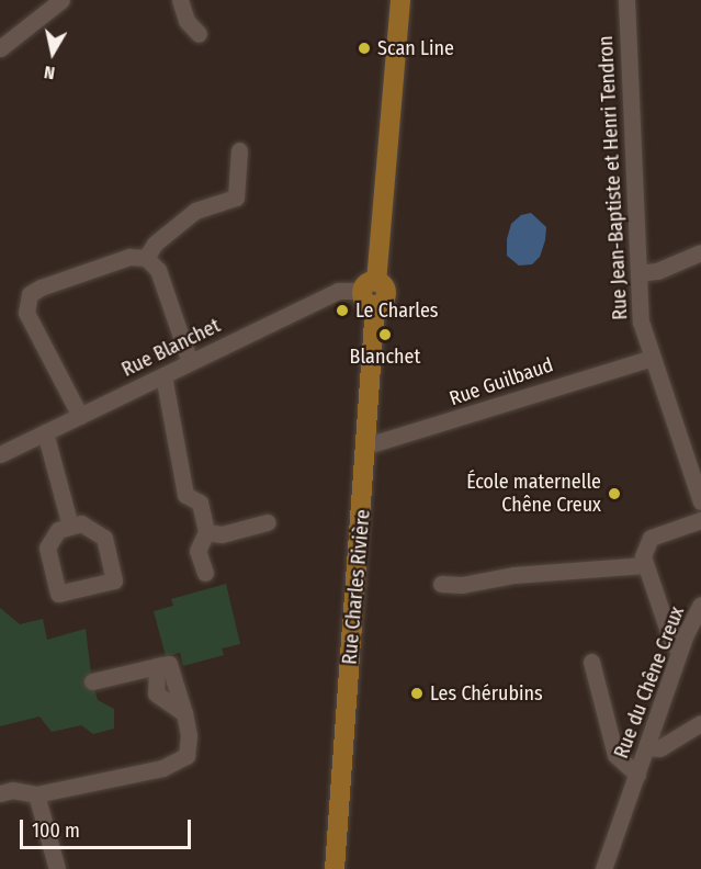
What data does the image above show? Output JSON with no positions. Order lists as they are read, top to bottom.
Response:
{
  "streets": {
    "main road": ["Rue Charles Rivière"],
    "street": [
      "Rue Jean-Baptiste et Henri Tendron",
      "Rue Blanchet",
      "Rue Guilbaud",
      "Rue du Chêne Creux"
    ]
  },
  "crossings": [
    ["Rue Jean-Baptiste et Henri Tendron", "Rue Guilbaud"],
    ["Rue Blanchet", "Rue Charles Rivière"],
    ["Rue Guilbaud", "Rue Charles Rivière"]
  ],
  "places": [
    "Scan Line",
    "Le Charles",
    "Blanchet",
    "École maternelle Chêne Creux",
    "Les Chérubins"
  ],
  "scale_bar": "100 m",
  "north": "bottom"
}
